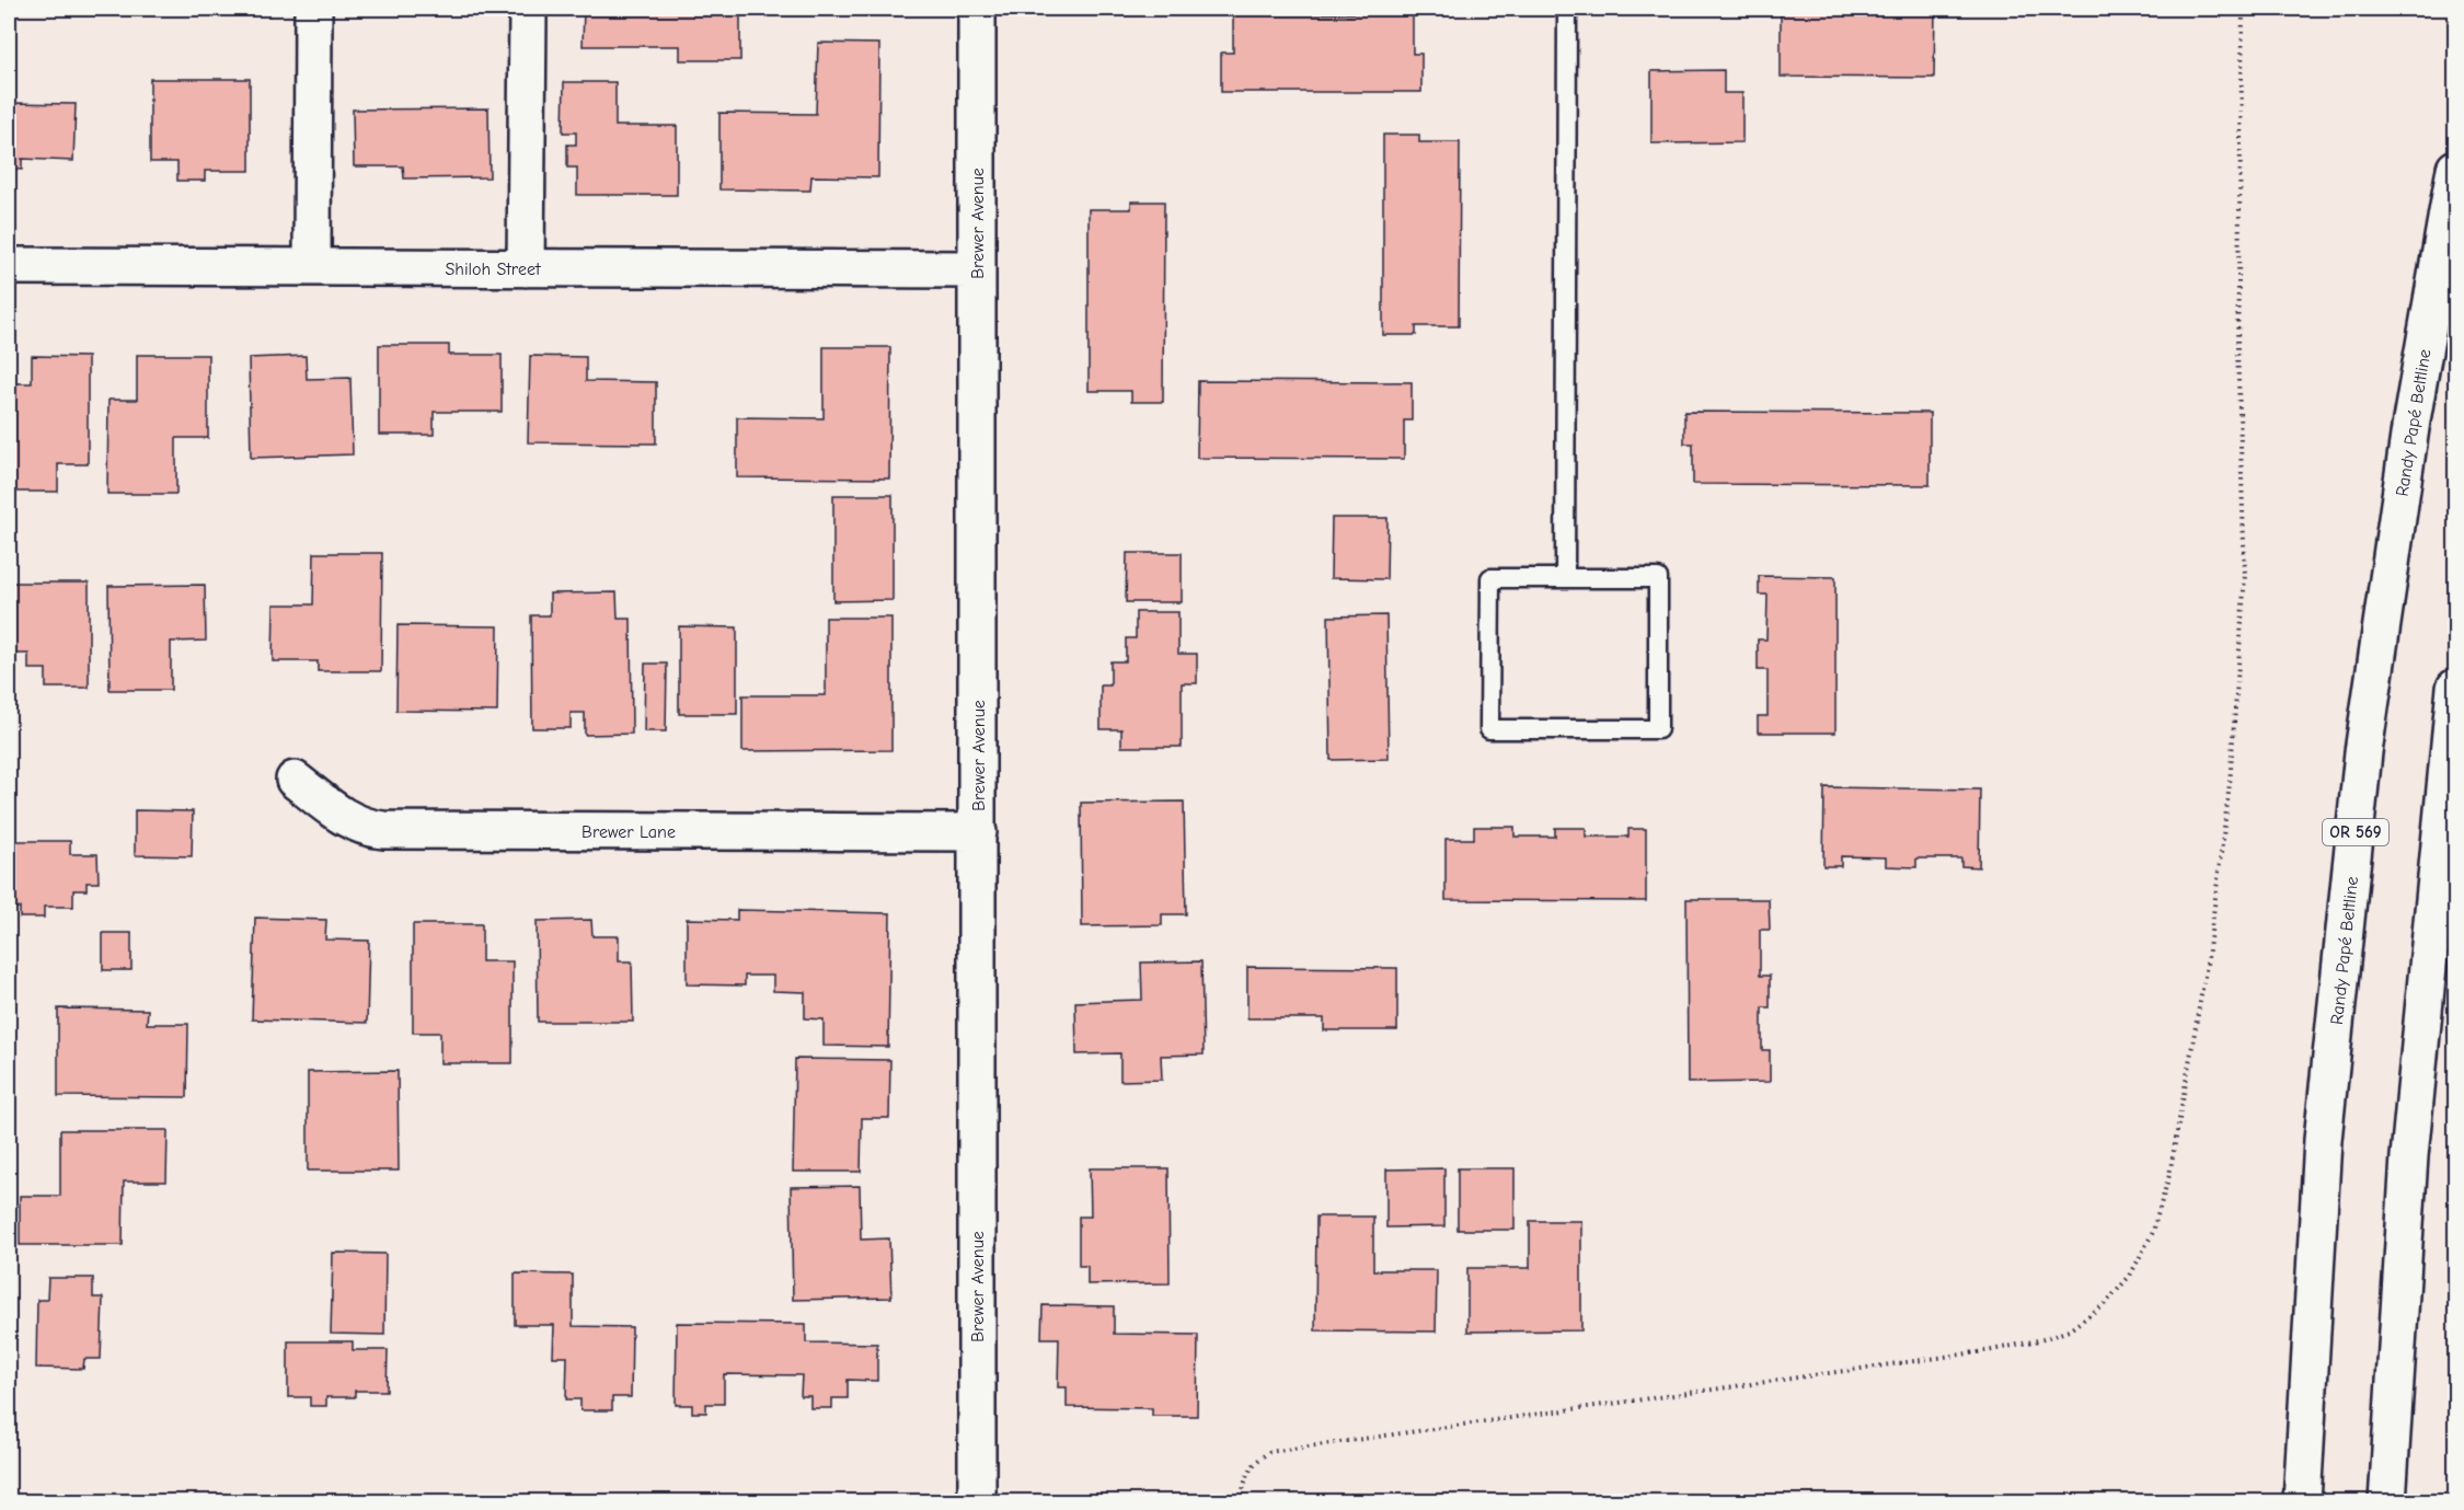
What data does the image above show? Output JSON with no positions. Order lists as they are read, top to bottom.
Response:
{
  "streets": {
    "main road": [
      "Brewer Avenue",
      "Shiloh Street",
      "Randy Papé Beltline",
      "Brewer Lane",
      "OR 569"
    ]
  },
  "crossings": [
    ["Brewer Avenue", "Shiloh Street"],
    ["Brewer Avenue", "Brewer Lane"]
  ]
}
